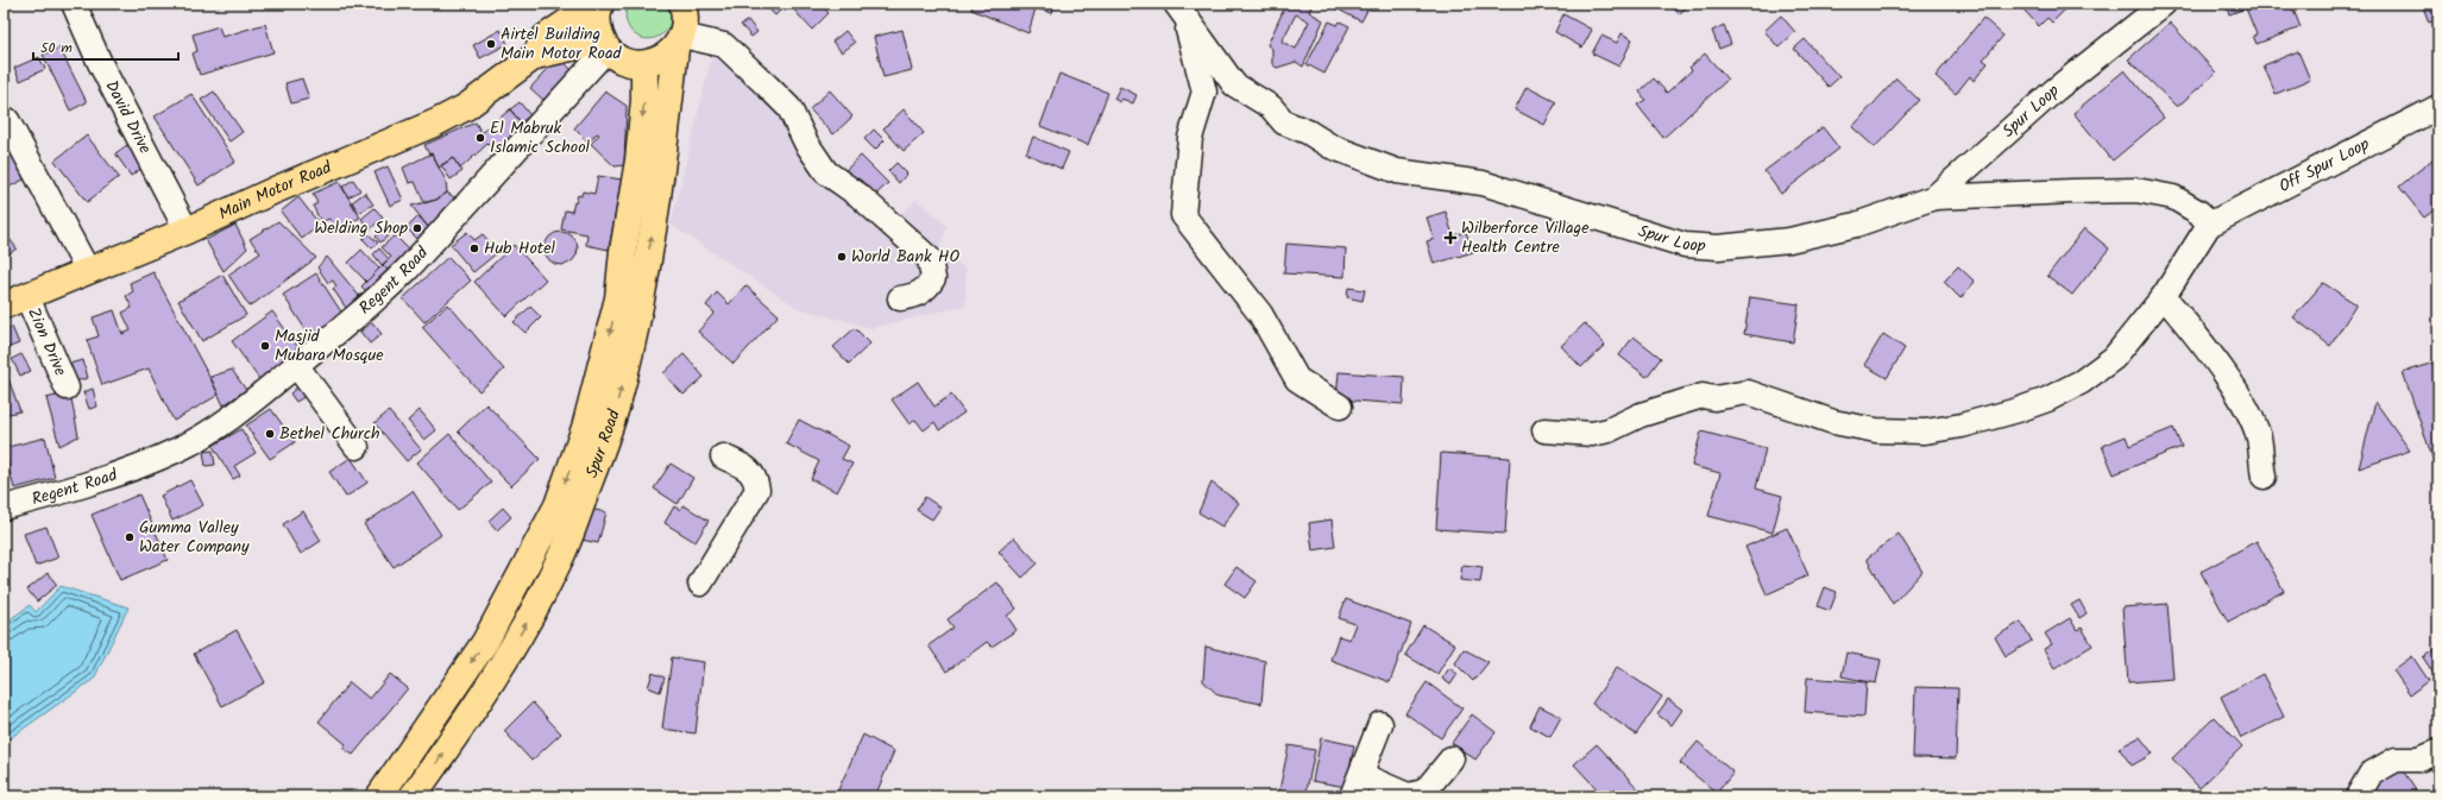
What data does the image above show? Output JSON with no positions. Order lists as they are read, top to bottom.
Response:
{
  "streets": {
    "main road": ["Main Motor Road", "Spur Road"],
    "street": [
      "Spur Loop",
      "David Drive",
      "Off Spur Loop",
      "Regent Road",
      "Zion Drive"
    ]
  },
  "crossings": [
    ["David Drive", "Main Motor Road"],
    ["Main Motor Road", "Regent Road"],
    ["Main Motor Road", "Zion Drive"]
  ],
  "places": {
    "other": [
      "Airtel Building Main Motor Road",
      "El Mabruk Islamic School",
      "Welding Shop",
      "Hub Hotel",
      "World Bank HO",
      "Masjid Mubara Mosque",
      "Bethel Church",
      "Gumma Valley Water Company"
    ],
    "health": ["Wilberforce Village Health Centre"]
  },
  "scale_bar": "50 m"
}
